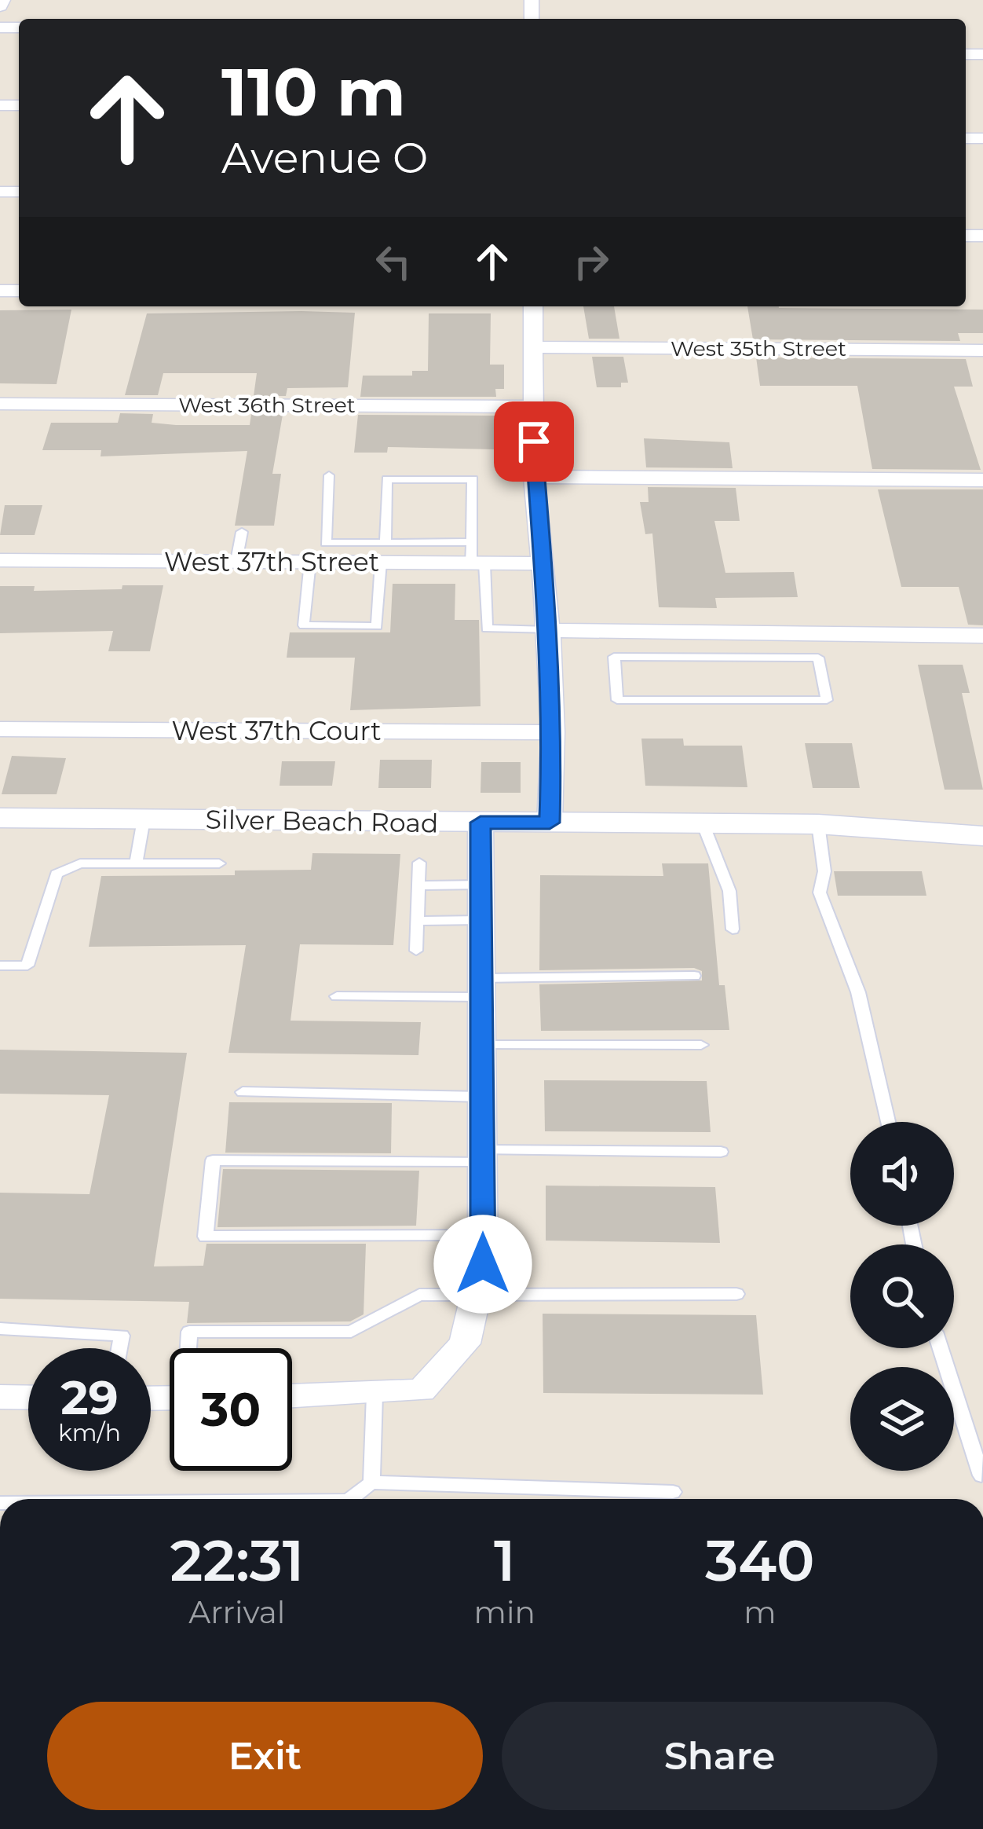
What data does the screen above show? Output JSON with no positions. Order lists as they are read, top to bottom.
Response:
{
  "streets": {
    "street": [
      "West 35th Street",
      "West 36th Street",
      "West 37th Street",
      "West 37th Court",
      "Silver Beach Road"
    ]
  },
  "page": {
    "turn": ["110 m", "Avenue O"],
    "speed": "29 km/h",
    "limit": "30",
    "eta": [
      "22:31",
      "Arrival",
      "1",
      "min",
      "340",
      "m"
    ],
    "buttons": ["Exit", "Share"]
  }
}
